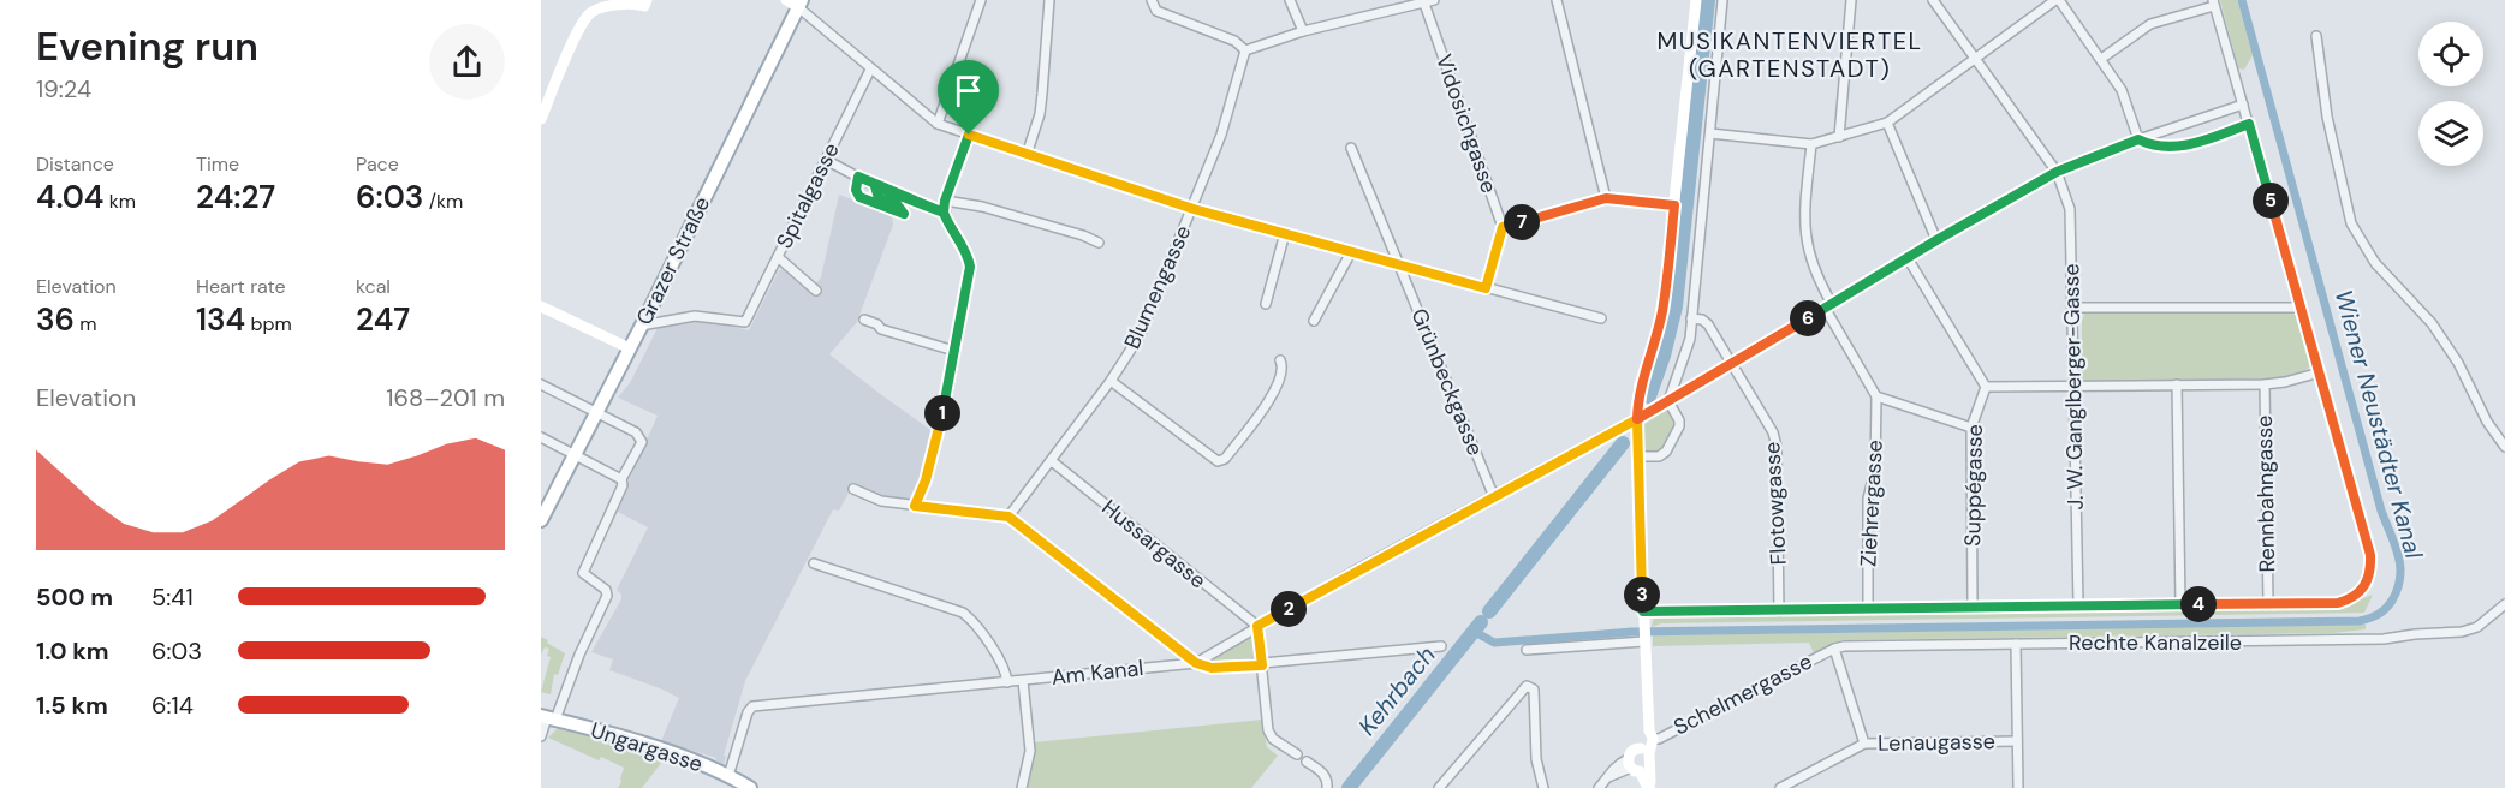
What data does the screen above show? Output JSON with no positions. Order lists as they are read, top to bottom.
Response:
{
  "streets": {
    "main road": ["Grazer Straße", "Ungargasse"],
    "street": [
      "Vidosichgasse",
      "Spitalgasse",
      "Blumengasse",
      "Grünbeckgasse",
      "J. W. Ganglberger-Gasse",
      "Suppégasse",
      "Rennbahngasse",
      "Flotowgasse",
      "Ziehrergasse",
      "Hussargasse",
      "Rechte Kanalzeile",
      "Am Kanal",
      "Schelmergasse",
      "Lenaugasse"
    ]
  },
  "crossings": [
    ["Spitalgasse", "Grazer Straße"],
    ["Blumengasse", "Hussargasse"],
    ["Rechte Kanalzeile", "Schelmergasse"],
    ["Am Kanal", "Ungargasse"]
  ],
  "districts": ["MUSIKANTENVIERTEL (GARTENSTADT)"],
  "water": ["Wiener Neustädter Kanal", "Kehrbach"],
  "page": {
    "heading": ["Evening run", "19:24"],
    "stats": [
      ["Distance", "4.04 km"],
      ["Time", "24:27"],
      ["Pace", "6:03 /km"],
      ["Elevation", "36 m"],
      ["Heart rate", "134 bpm"],
      ["kcal", "247"]
    ],
    "pins": [
      "5",
      "7",
      "6",
      "1",
      "3",
      "4",
      "2"
    ],
    "chart": ["Elevation", "168–201 m"],
    "list": [
      {
        "name": "500 m",
        "note": "5:41"
      },
      {
        "name": "1.0 km",
        "note": "6:03"
      },
      {
        "name": "1.5 km",
        "note": "6:14"
      }
    ]
  }
}
